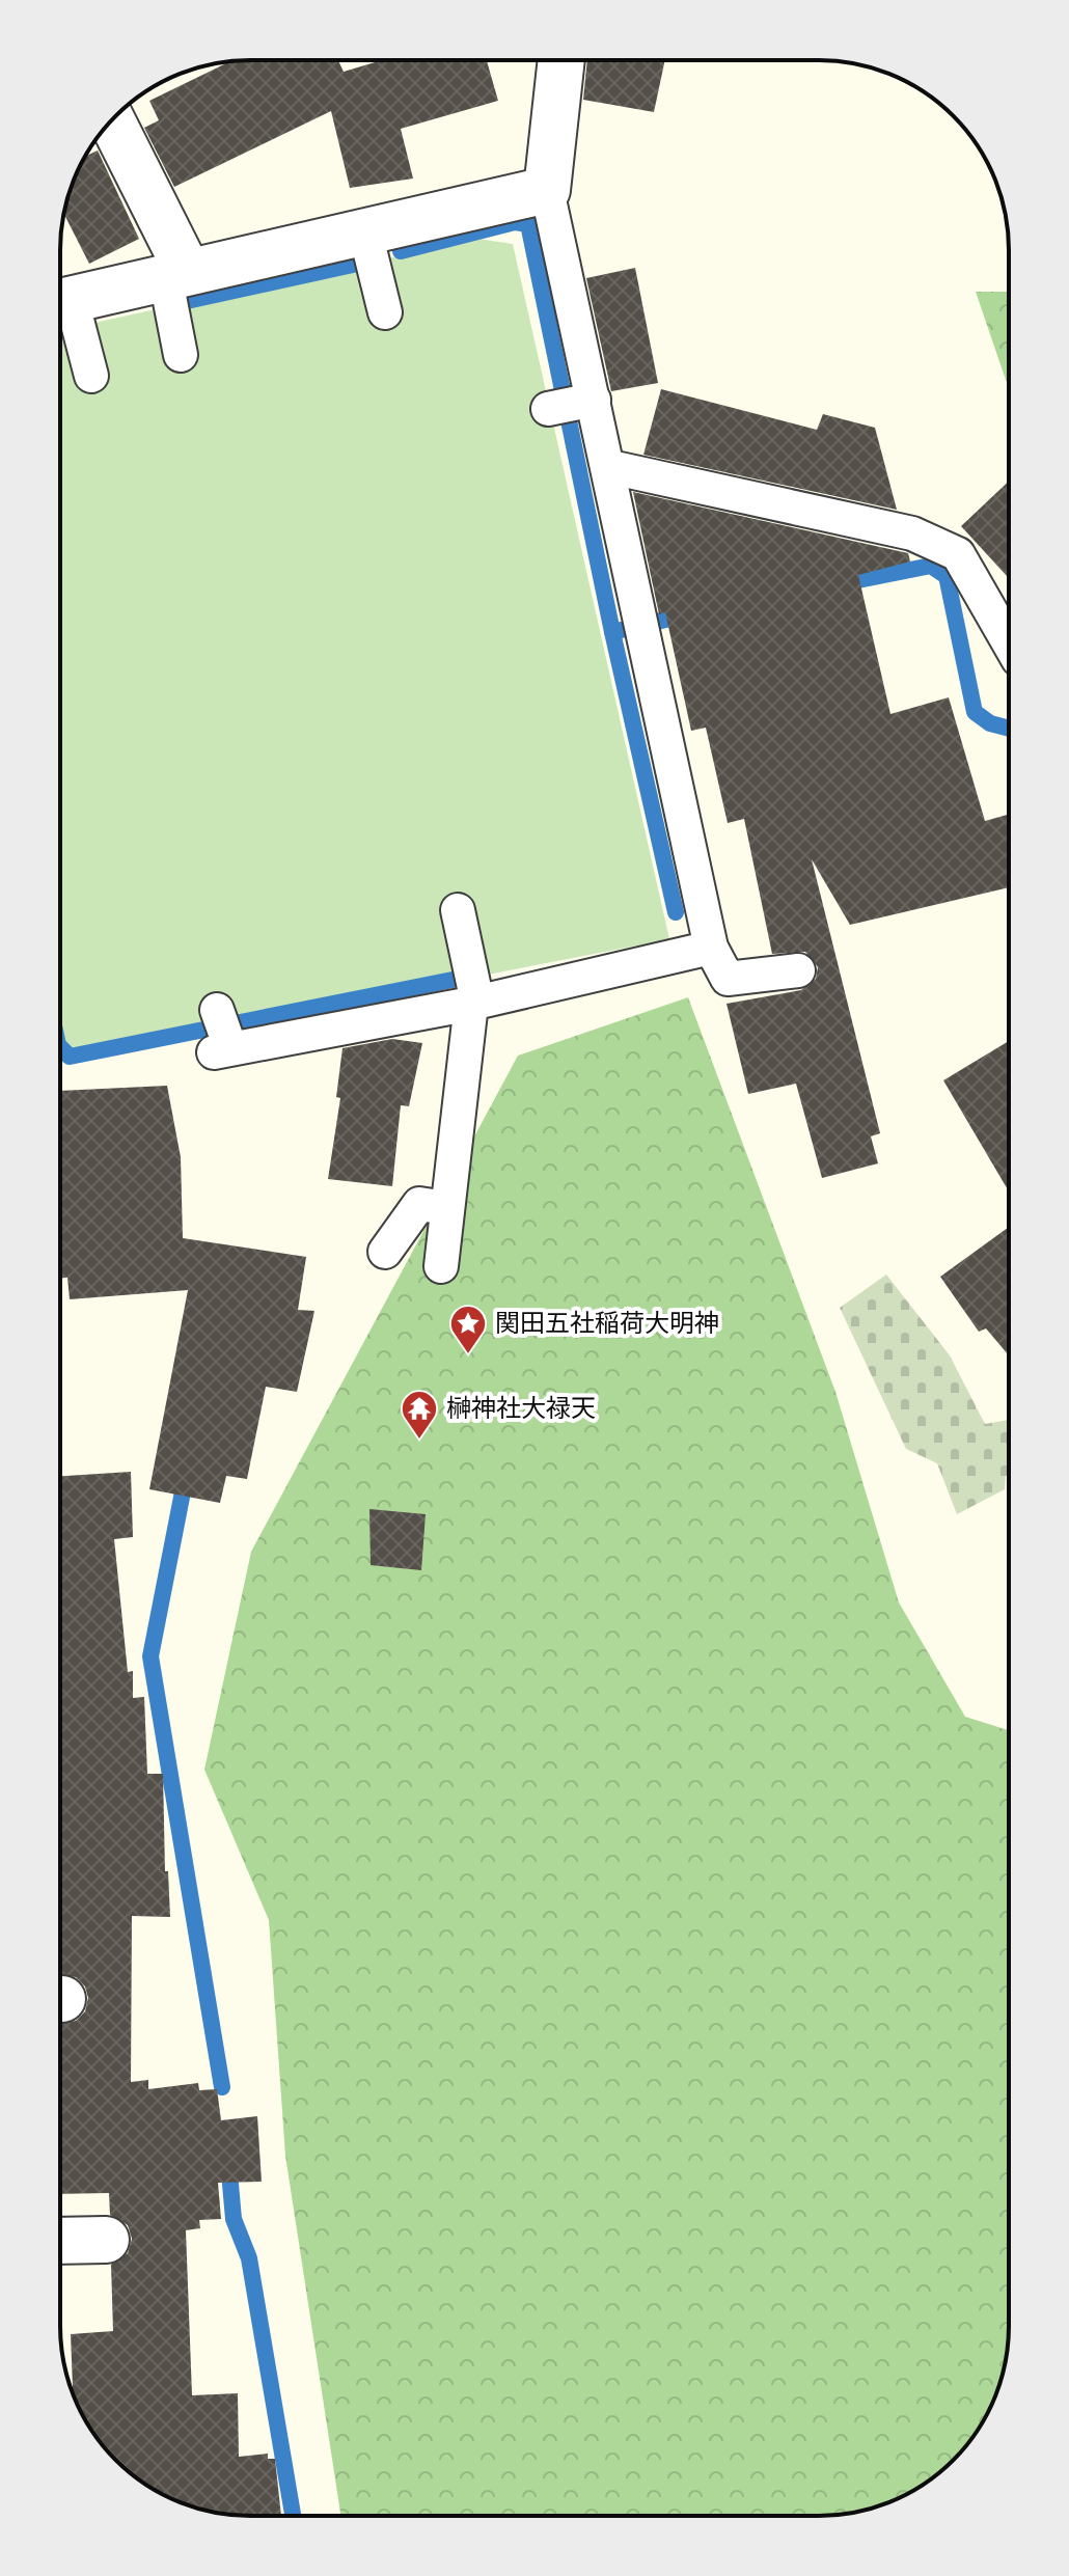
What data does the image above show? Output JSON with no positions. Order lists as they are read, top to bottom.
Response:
{
  "places": {
    "place": ["関田五社稲荷大明神"],
    "temple": ["榊神社大禄天"]
  }
}
